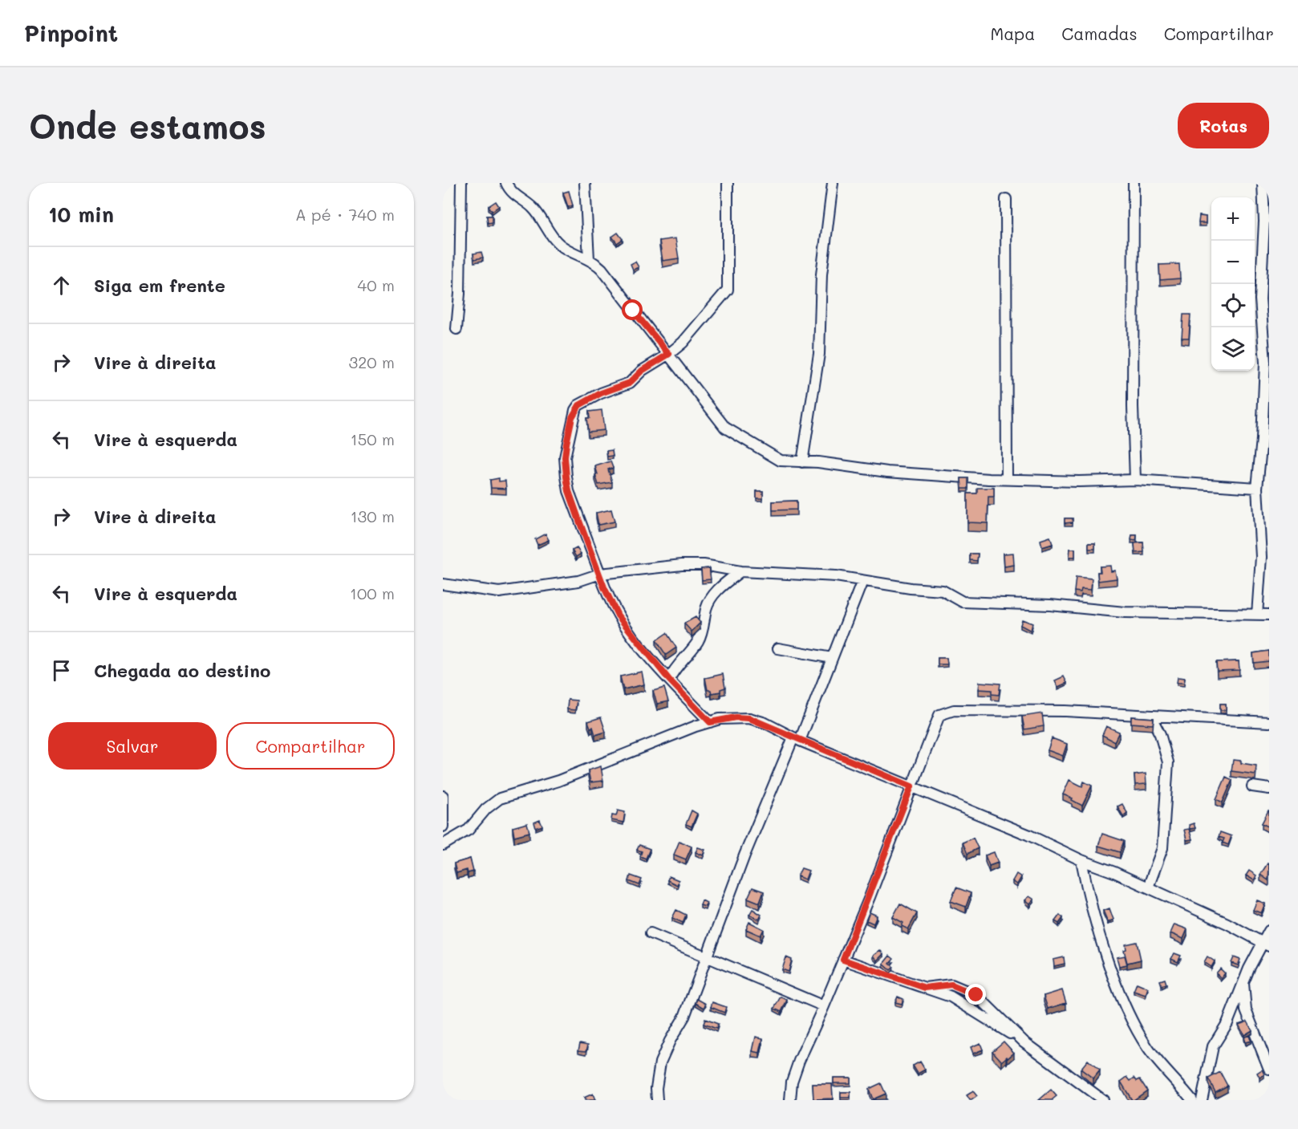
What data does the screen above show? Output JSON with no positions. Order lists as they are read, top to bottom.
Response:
{
  "page": {
    "header": "Pinpoint",
    "nav": ["Mapa", "Camadas", "Compartilhar"],
    "buttons": [
      "Rotas",
      ["Salvar", "Compartilhar"]
    ],
    "title": "Onde estamos",
    "heading": ["10 min", "A pé · 740 m"],
    "map_buttons": ["+", "−"],
    "list": [
      ["Siga em frente", "40 m"],
      ["Vire à direita", "320 m"],
      ["Vire à esquerda", "150 m"],
      ["Vire à direita", "130 m"],
      ["Vire à esquerda", "100 m"],
      "Chegada ao destino"
    ]
  }
}
